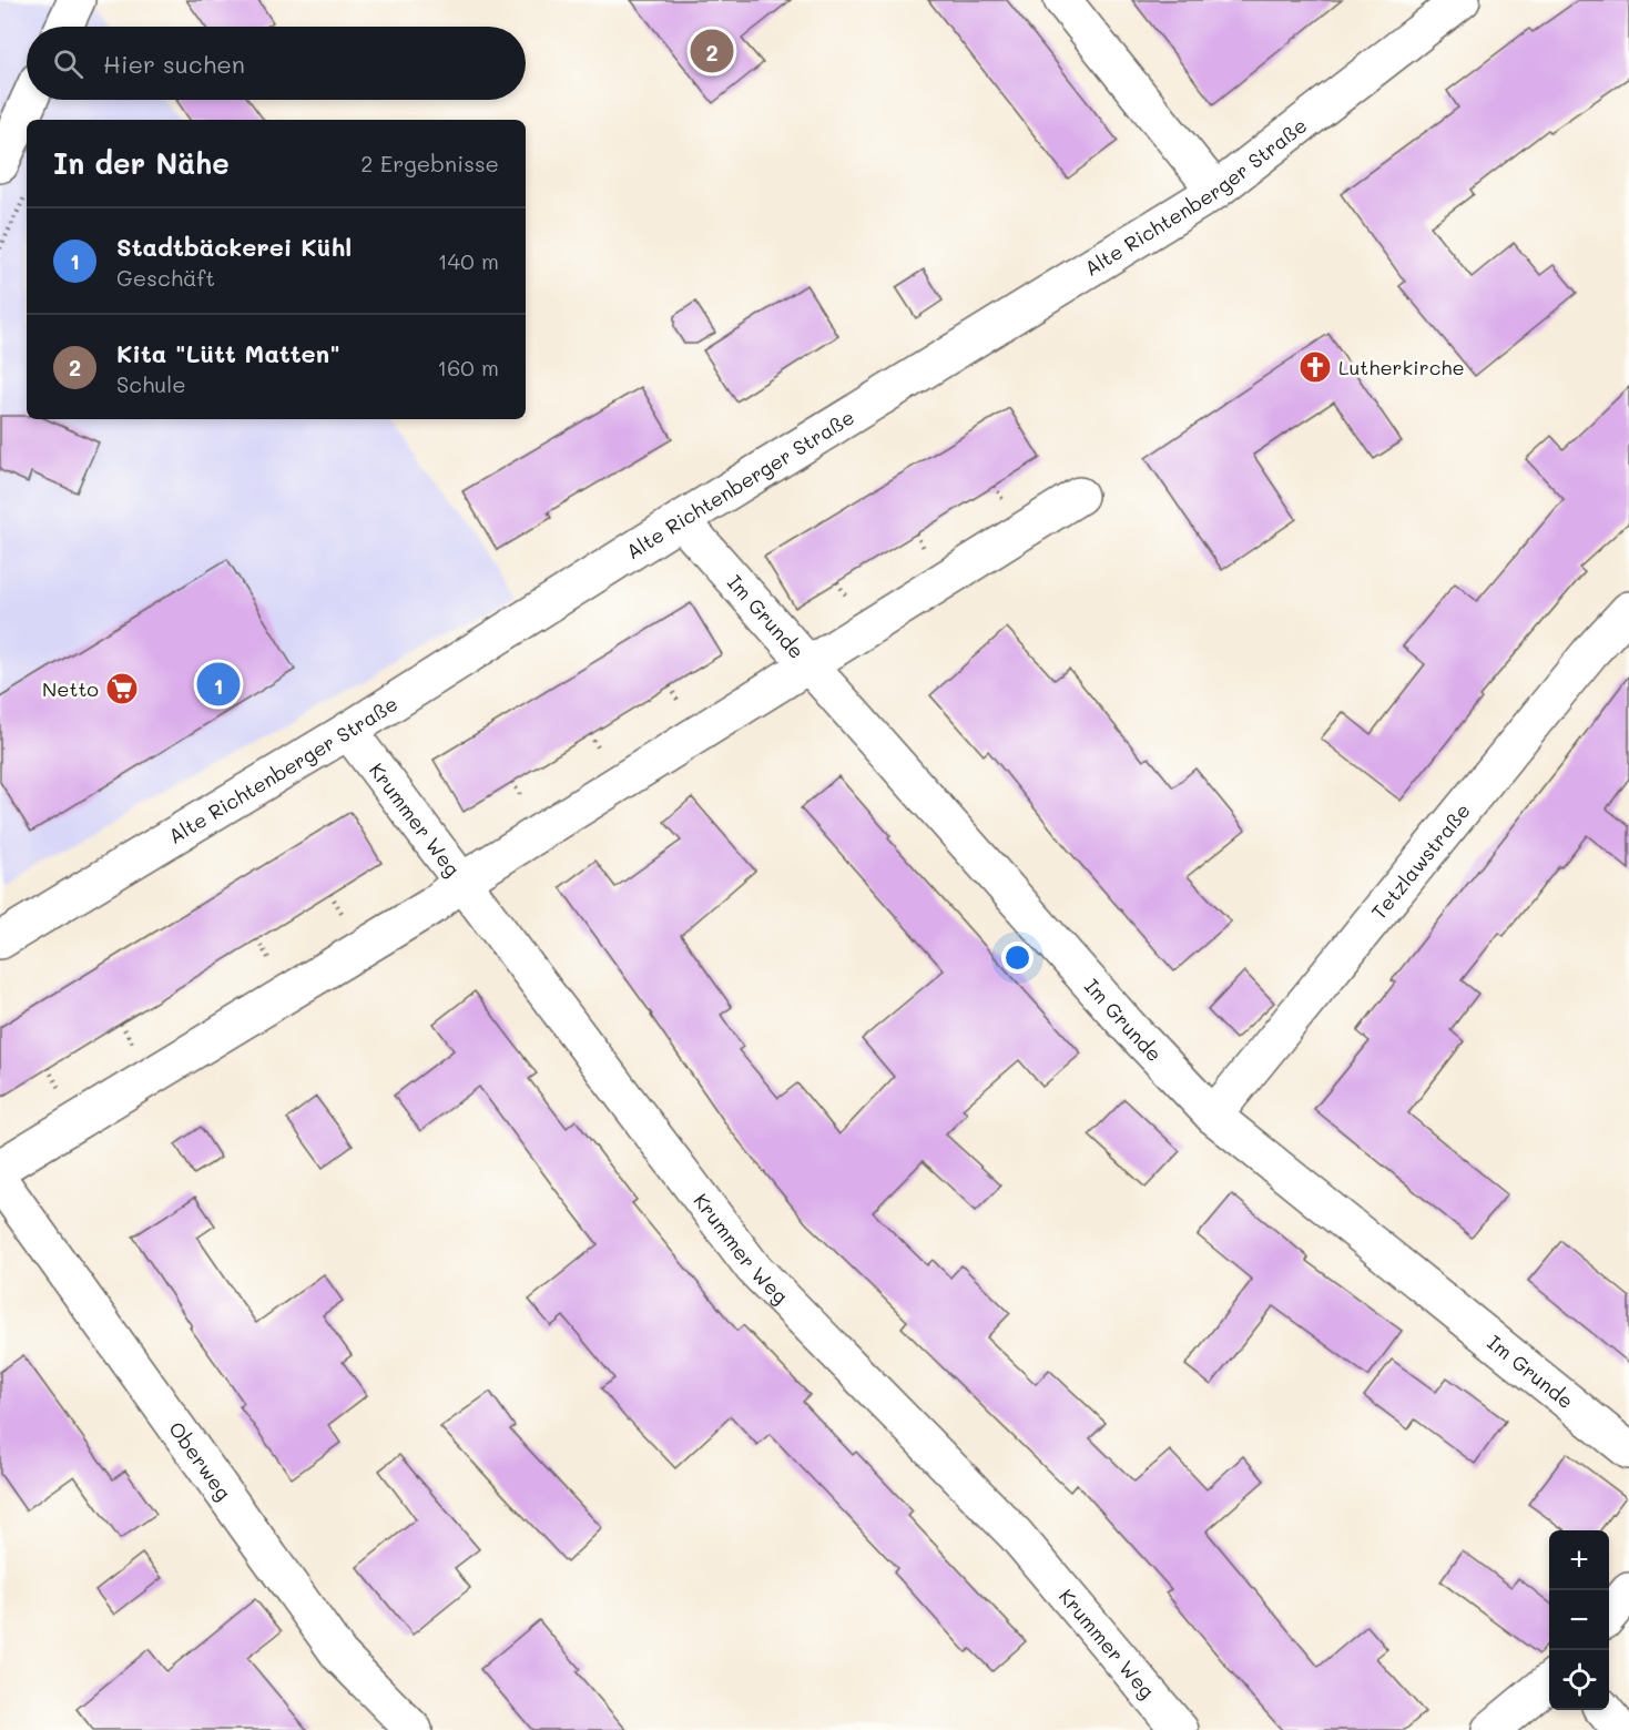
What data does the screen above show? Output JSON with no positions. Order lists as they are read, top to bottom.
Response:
{
  "streets": {
    "street": [
      "Alte Richtenberger Straße",
      "Im Grunde",
      "Krummer Weg",
      "Tetzlawstraße",
      "Oberweg"
    ]
  },
  "crossings": [
    ["Alte Richtenberger Straße", "Im Grunde"],
    ["Alte Richtenberger Straße", "Krummer Weg"],
    ["Im Grunde", "Tetzlawstraße"]
  ],
  "places": {
    "church": ["Lutherkirche"],
    "supermarket": ["Netto"]
  },
  "page": {
    "pins": ["2", "1"],
    "search": "Hier suchen",
    "heading": ["In der Nähe", "2 Ergebnisse"],
    "list": [
      {
        "mark": "1",
        "name": "Stadtbäckerei Kühl",
        "note": "Geschäft",
        "value": "140 m"
      },
      {
        "mark": "2",
        "name": "Kita \"Lütt Matten\"",
        "note": "Schule",
        "value": "160 m"
      }
    ],
    "map_buttons": ["+", "−"]
  }
}
